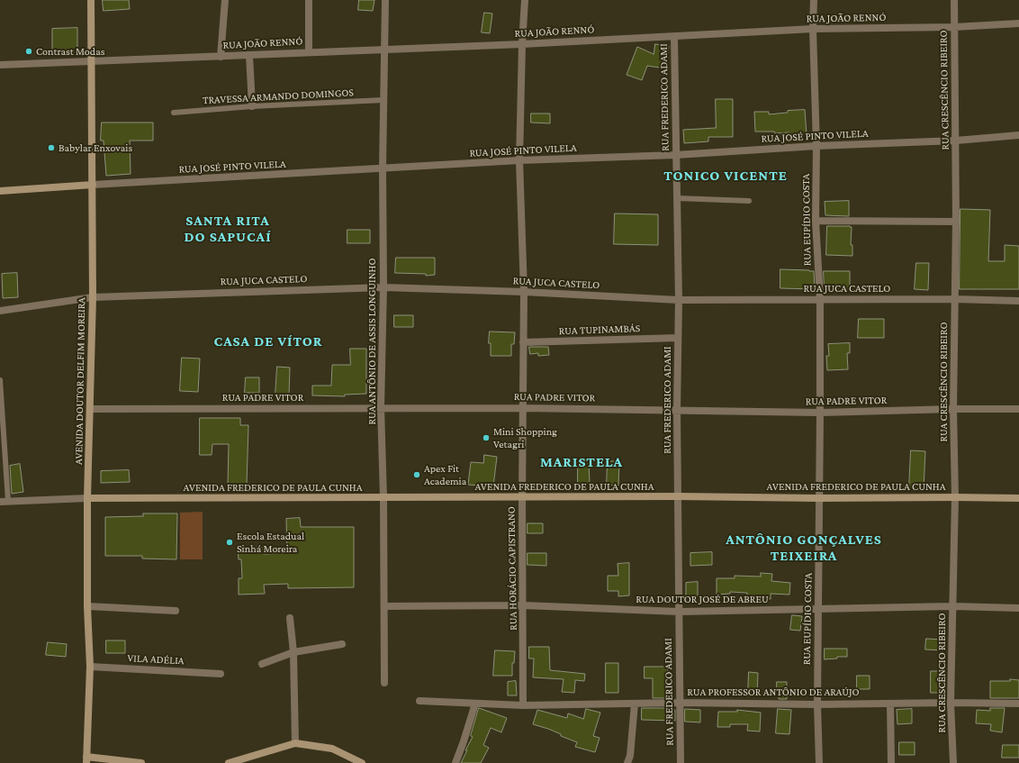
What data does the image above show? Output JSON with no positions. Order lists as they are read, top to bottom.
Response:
{
  "streets": {
    "main road": ["AVENIDA DOUTOR DELFIM MOREIRA", "AVENIDA FREDERICO DE PAULA CUNHA"],
    "street": [
      "RUA JOÃO RENNÓ",
      "RUA CRESCÊNCIO RIBEIRO",
      "RUA FREDERICO ADAMI",
      "RUA JOSÉ PINTO VILELA",
      "RUA EUPÍDIO COSTA",
      "RUA JUCA CASTELO",
      "RUA TUPINAMBÁS",
      "RUA ANTÔNIO DE ASSIS LONGUINHO",
      "RUA PADRE VITOR",
      "RUA HORÁCIO CAPISTRANO",
      "RUA DOUTOR JOSÉ DE ABREU",
      "VILA ADÉLIA",
      "RUA PROFESSOR ANTÔNIO DE ARAÚJO"
    ],
    "lane": ["TRAVESSA ARMANDO DOMINGOS"]
  },
  "crossings": [
    ["RUA JOÃO RENNÓ", "RUA CRESCÊNCIO RIBEIRO"],
    ["RUA JOÃO RENNÓ", "RUA FREDERICO ADAMI"],
    ["RUA JOÃO RENNÓ", "RUA EUPÍDIO COSTA"],
    ["RUA JOÃO RENNÓ", "RUA ANTÔNIO DE ASSIS LONGUINHO"],
    ["RUA JOÃO RENNÓ", "AVENIDA DOUTOR DELFIM MOREIRA"],
    ["RUA JOÃO RENNÓ", "RUA HORÁCIO CAPISTRANO"],
    ["RUA CRESCÊNCIO RIBEIRO", "RUA JOSÉ PINTO VILELA"],
    ["RUA CRESCÊNCIO RIBEIRO", "RUA JUCA CASTELO"],
    ["RUA CRESCÊNCIO RIBEIRO", "RUA PADRE VITOR"],
    ["RUA CRESCÊNCIO RIBEIRO", "AVENIDA FREDERICO DE PAULA CUNHA"],
    ["RUA CRESCÊNCIO RIBEIRO", "RUA DOUTOR JOSÉ DE ABREU"],
    ["RUA CRESCÊNCIO RIBEIRO", "RUA PROFESSOR ANTÔNIO DE ARAÚJO"],
    ["TRAVESSA ARMANDO DOMINGOS", "RUA ANTÔNIO DE ASSIS LONGUINHO"],
    ["RUA FREDERICO ADAMI", "RUA JOSÉ PINTO VILELA"],
    ["RUA FREDERICO ADAMI", "RUA JUCA CASTELO"],
    ["RUA FREDERICO ADAMI", "RUA TUPINAMBÁS"],
    ["RUA FREDERICO ADAMI", "RUA PADRE VITOR"],
    ["RUA FREDERICO ADAMI", "AVENIDA FREDERICO DE PAULA CUNHA"],
    ["RUA FREDERICO ADAMI", "RUA DOUTOR JOSÉ DE ABREU"],
    ["RUA FREDERICO ADAMI", "RUA PROFESSOR ANTÔNIO DE ARAÚJO"],
    ["RUA JOSÉ PINTO VILELA", "RUA EUPÍDIO COSTA"],
    ["RUA JOSÉ PINTO VILELA", "RUA ANTÔNIO DE ASSIS LONGUINHO"],
    ["RUA JOSÉ PINTO VILELA", "AVENIDA DOUTOR DELFIM MOREIRA"],
    ["RUA JOSÉ PINTO VILELA", "RUA HORÁCIO CAPISTRANO"],
    ["RUA EUPÍDIO COSTA", "RUA JUCA CASTELO"],
    ["RUA EUPÍDIO COSTA", "RUA PADRE VITOR"],
    ["RUA EUPÍDIO COSTA", "AVENIDA FREDERICO DE PAULA CUNHA"],
    ["RUA EUPÍDIO COSTA", "RUA DOUTOR JOSÉ DE ABREU"],
    ["RUA EUPÍDIO COSTA", "RUA PROFESSOR ANTÔNIO DE ARAÚJO"],
    ["RUA JUCA CASTELO", "RUA ANTÔNIO DE ASSIS LONGUINHO"],
    ["RUA JUCA CASTELO", "AVENIDA DOUTOR DELFIM MOREIRA"],
    ["RUA JUCA CASTELO", "RUA HORÁCIO CAPISTRANO"],
    ["RUA TUPINAMBÁS", "RUA HORÁCIO CAPISTRANO"],
    ["RUA ANTÔNIO DE ASSIS LONGUINHO", "RUA PADRE VITOR"],
    ["RUA ANTÔNIO DE ASSIS LONGUINHO", "AVENIDA FREDERICO DE PAULA CUNHA"],
    ["RUA ANTÔNIO DE ASSIS LONGUINHO", "RUA DOUTOR JOSÉ DE ABREU"],
    ["AVENIDA DOUTOR DELFIM MOREIRA", "RUA PADRE VITOR"],
    ["AVENIDA DOUTOR DELFIM MOREIRA", "AVENIDA FREDERICO DE PAULA CUNHA"],
    ["AVENIDA DOUTOR DELFIM MOREIRA", "VILA ADÉLIA"],
    ["RUA PADRE VITOR", "RUA HORÁCIO CAPISTRANO"],
    ["AVENIDA FREDERICO DE PAULA CUNHA", "RUA HORÁCIO CAPISTRANO"],
    ["RUA HORÁCIO CAPISTRANO", "RUA DOUTOR JOSÉ DE ABREU"],
    ["RUA HORÁCIO CAPISTRANO", "RUA PROFESSOR ANTÔNIO DE ARAÚJO"]
  ],
  "districts": [
    "TONICO VICENTE",
    "SANTA RITA DO SAPUCAÍ",
    "CASA DE VÍTOR",
    "MARISTELA",
    "ANTÔNIO GONÇALVES TEIXEIRA"
  ],
  "places": [
    "Contrast Modas",
    "Babylar Enxovais",
    "Mini Shopping Vetagri",
    "Apex Fit Academia",
    "Escola Estadual Sinhá Moreira"
  ]
}
